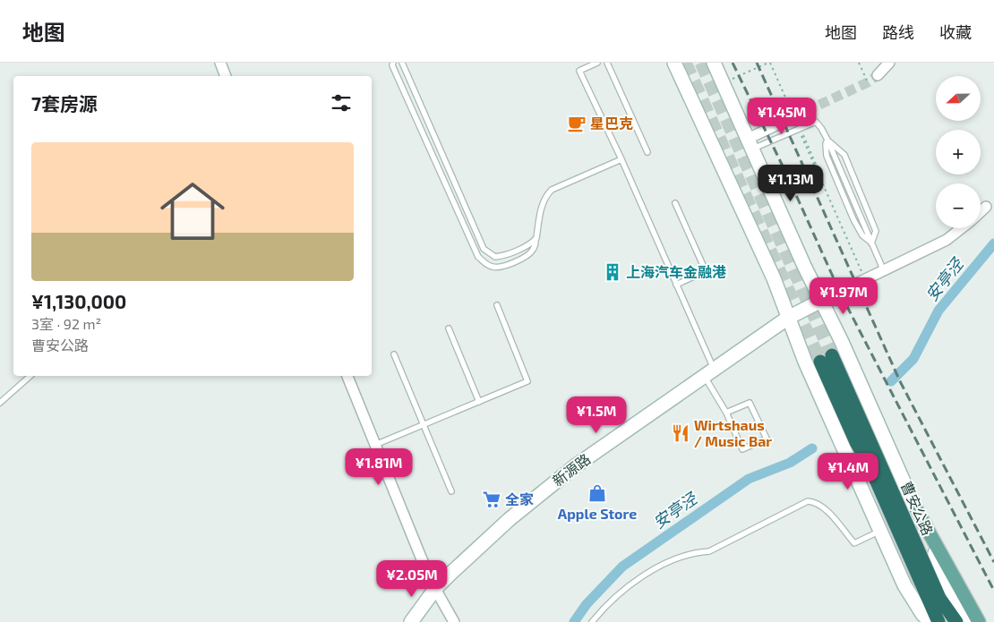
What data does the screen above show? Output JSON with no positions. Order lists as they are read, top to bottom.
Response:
{
  "streets": {
    "highway": ["曹安公路"],
    "main road": ["新源路"]
  },
  "water": ["安亭泾"],
  "places": {
    "cafe": ["星巴克"],
    "building": ["上海汽车金融港"],
    "restaurant": ["Wirtshaus / Music Bar"],
    "shop": ["Apple Store"],
    "supermarket": ["全家"]
  },
  "north": "left",
  "page": {
    "header": "地图",
    "nav": ["地图", "路线", "收藏"],
    "map_buttons": ["+", "−"],
    "heading": "7套房源",
    "price": [
      "¥1.45M",
      "¥1.13M",
      "¥1.97M",
      "¥1.5M",
      "¥1.81M",
      "¥1.4M",
      "¥2.05M"
    ],
    "list": [
      {
        "name": "¥1,130,000",
        "note": "3室 · 92 m² · 曹安公路"
      }
    ]
  }
}
